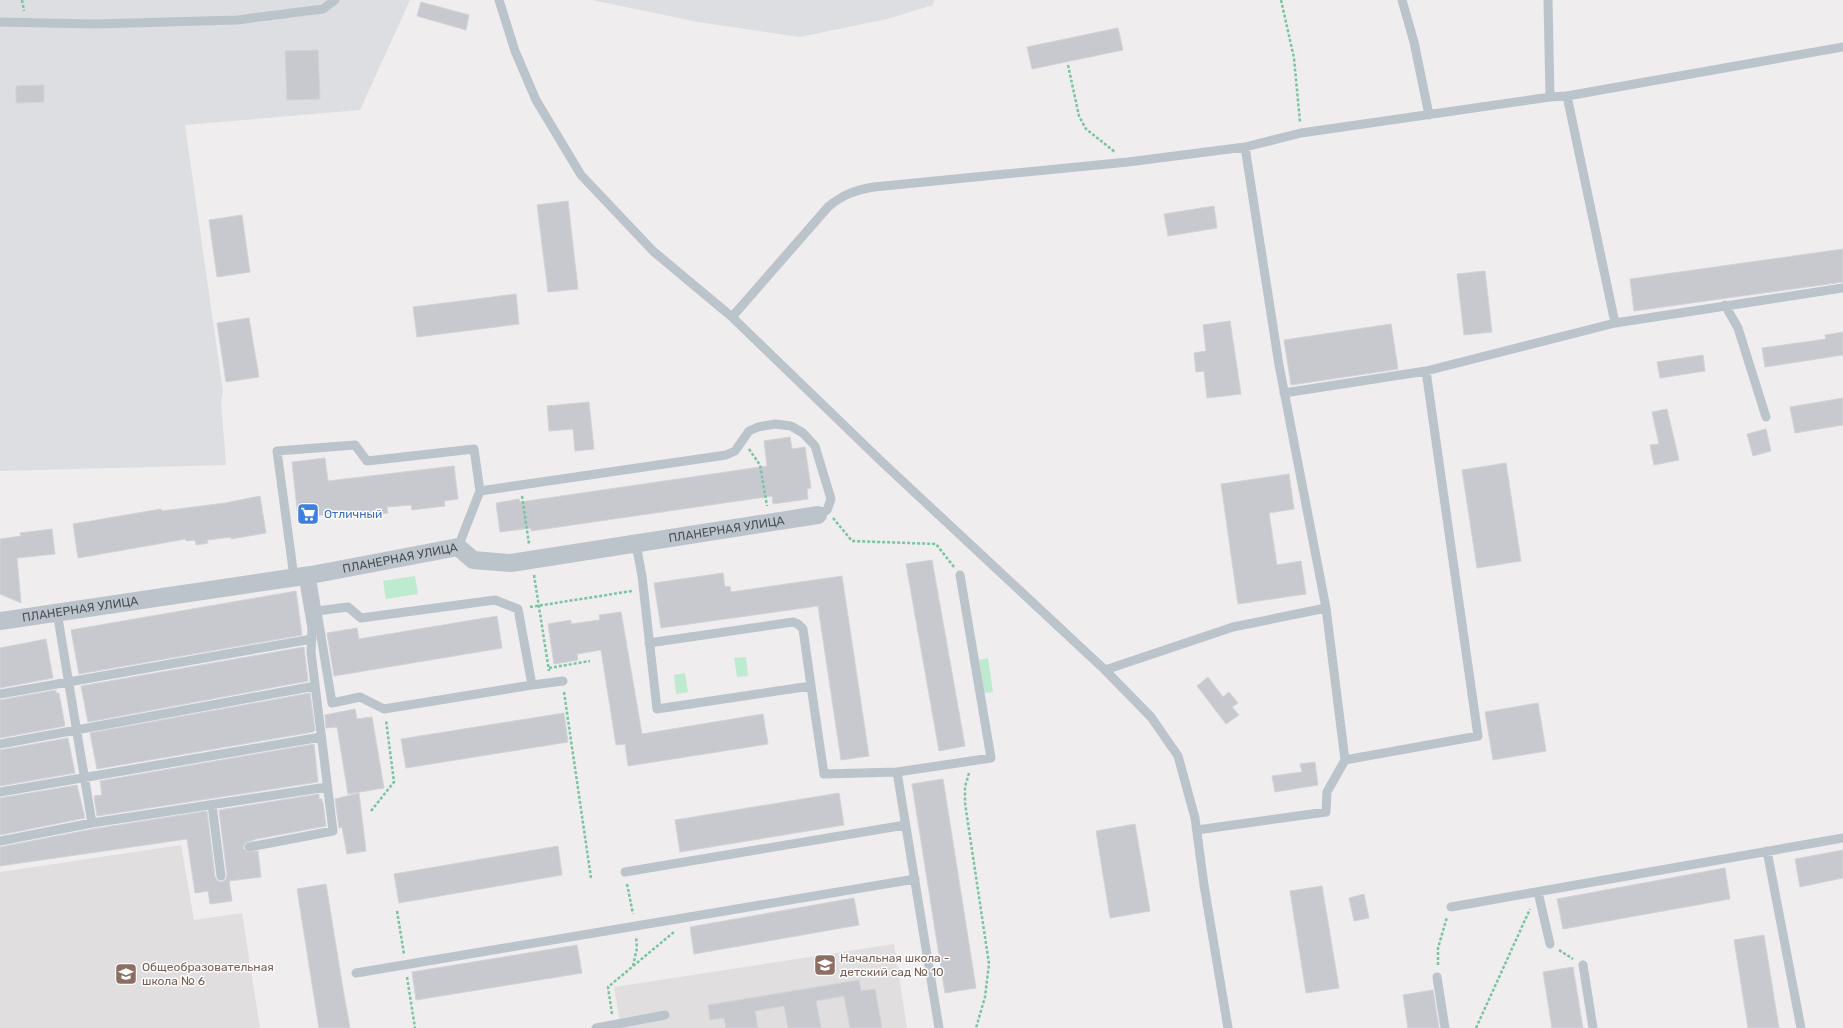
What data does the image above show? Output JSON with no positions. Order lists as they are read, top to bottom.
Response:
{
  "streets": {
    "street": ["ПЛАНЕРНАЯ УЛИЦА"]
  },
  "places": {
    "supermarket": ["Отличный"],
    "school or university": ["Начальная школа - детский сад № 10", "Общеобразовательная школа № 6"]
  }
}
